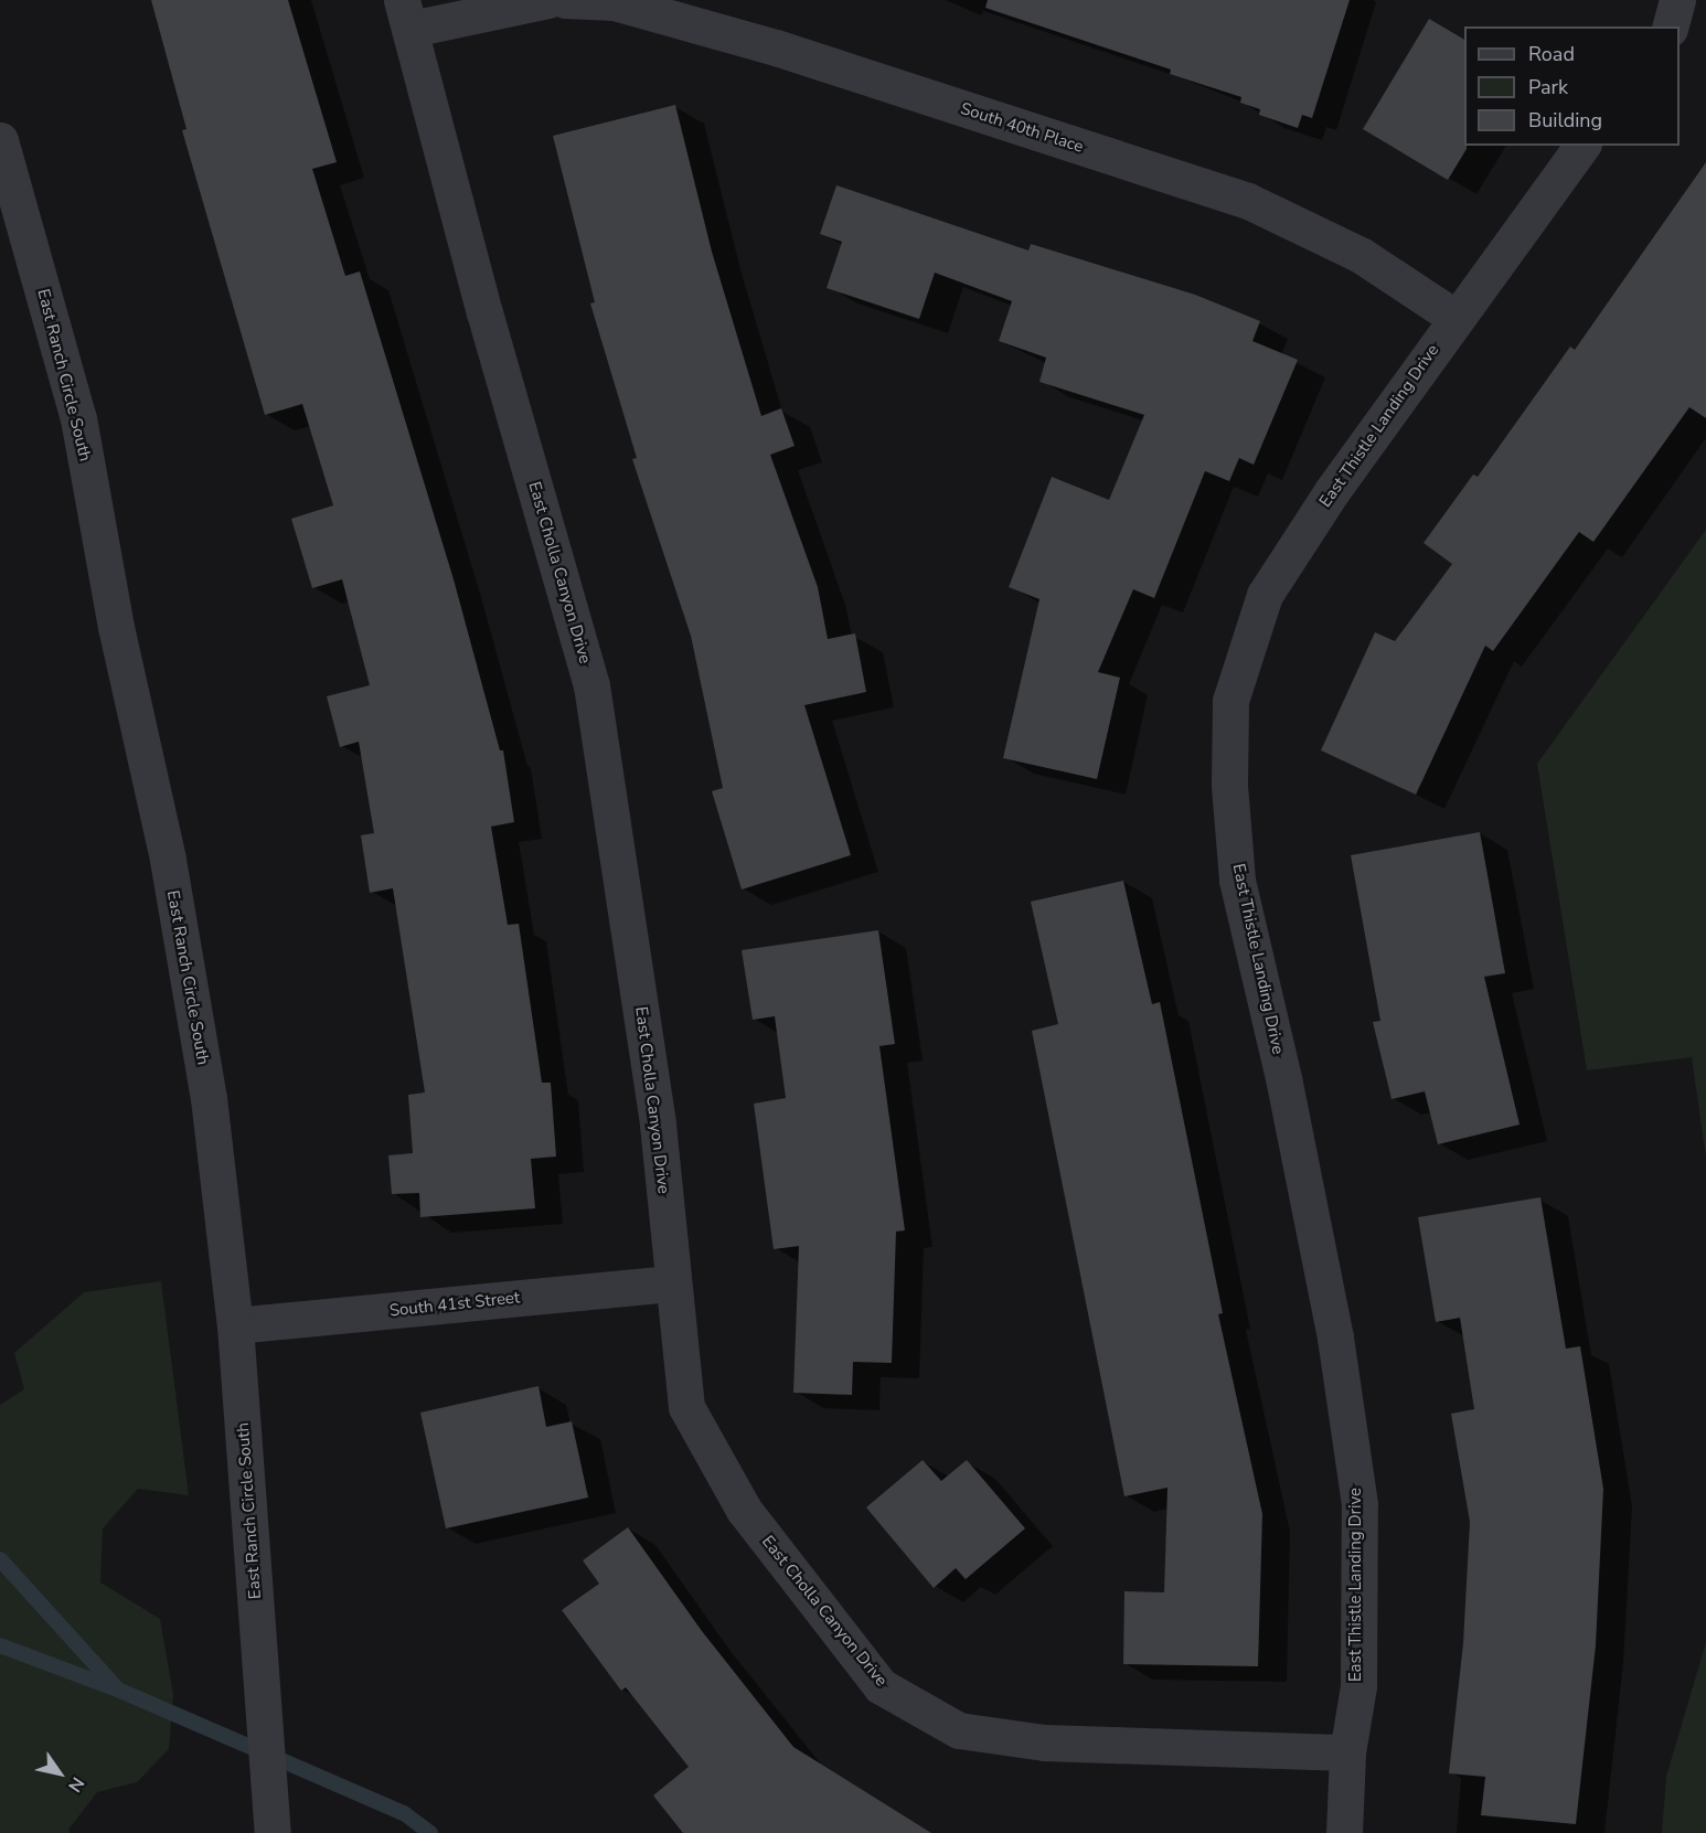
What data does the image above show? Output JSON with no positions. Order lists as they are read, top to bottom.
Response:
{
  "streets": {
    "street": [
      "South 40th Place",
      "East Ranch Circle South",
      "East Thistle Landing Drive",
      "East Cholla Canyon Drive",
      "South 41st Street"
    ]
  },
  "crossings": [
    ["South 40th Place", "East Thistle Landing Drive"],
    ["East Ranch Circle South", "South 41st Street"],
    ["East Thistle Landing Drive", "East Cholla Canyon Drive"],
    ["East Cholla Canyon Drive", "South 41st Street"]
  ],
  "legend": ["Road", "Park", "Building"],
  "north": "bottom right"
}
